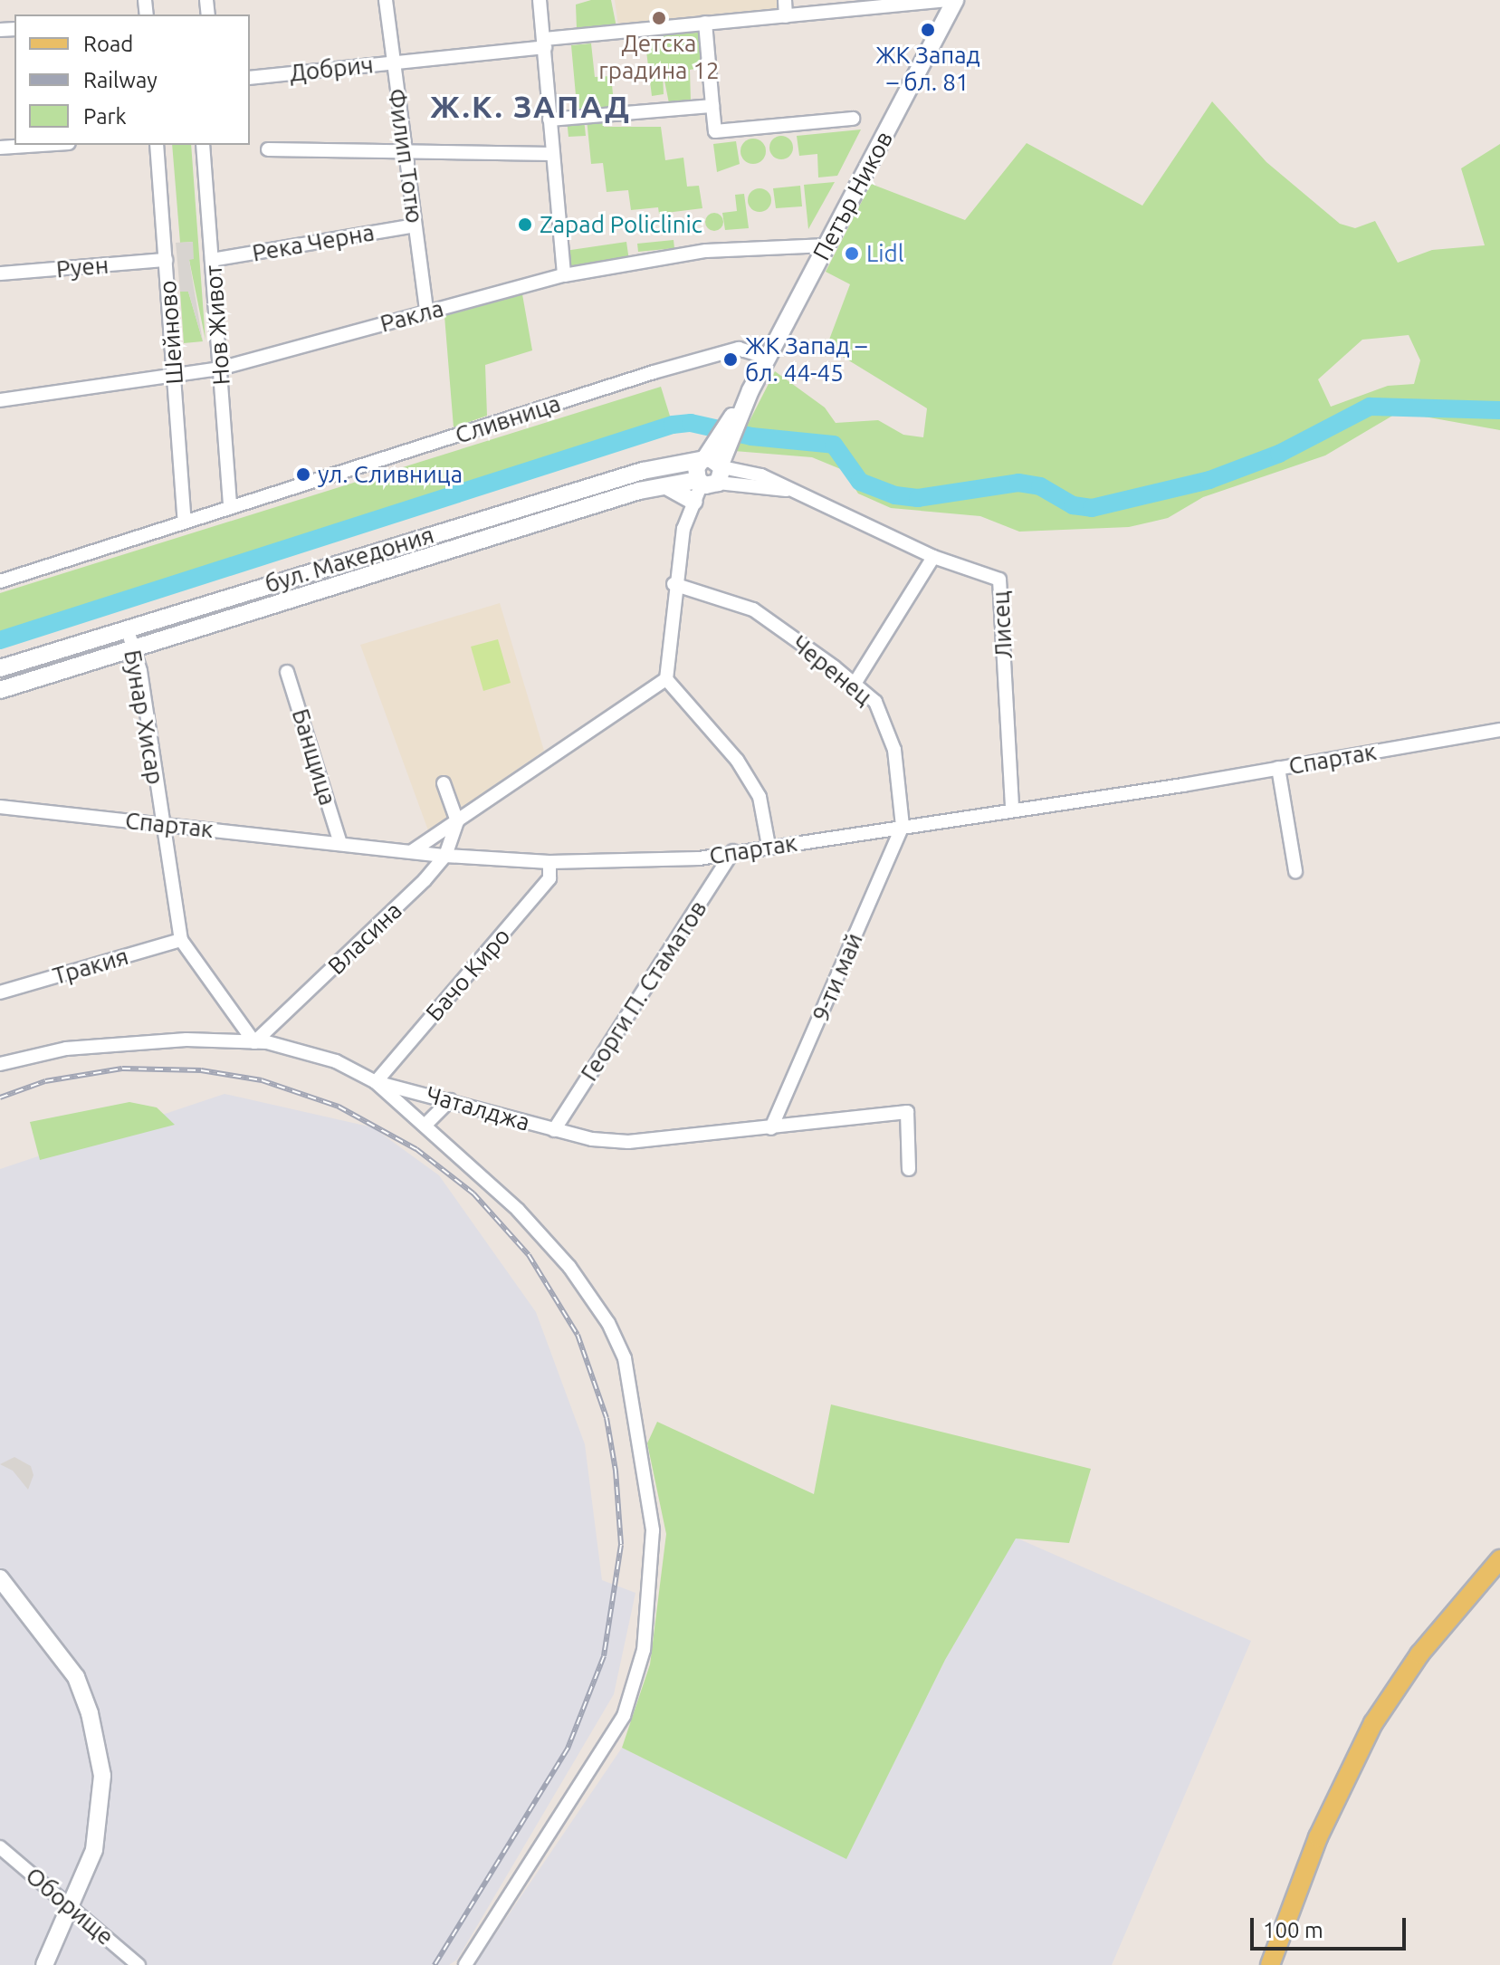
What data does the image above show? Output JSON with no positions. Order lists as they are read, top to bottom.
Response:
{
  "streets": {
    "street": [
      "Добрич",
      "Филип Тотю",
      "Петър Ников",
      "Река Черна",
      "Руен",
      "Ракла",
      "Нов Живот",
      "Шейново",
      "Сливница",
      "бул. Македония",
      "Лисец",
      "Черенец",
      "Бунар Хисар",
      "Банщица",
      "Спартак",
      "Власина",
      "Тракия",
      "Бачо Киро",
      "9-ти май",
      "Георги П. Стаматов",
      "Чаталджа",
      "Оборище"
    ]
  },
  "crossings": [
    ["Добрич", "Филип Тотю"],
    ["Филип Тотю", "Река Черна"],
    ["Филип Тотю", "Ракла"],
    ["Петър Ников", "Ракла"],
    ["Петър Ников", "Сливница"],
    ["Петър Ников", "бул. Македония"],
    ["Петър Ников", "Лисец"],
    ["Река Черна", "Нов Живот"],
    ["Руен", "Шейново"],
    ["Ракла", "Нов Живот"],
    ["Ракла", "Шейново"],
    ["Нов Живот", "Сливница"],
    ["Шейново", "Сливница"],
    ["бул. Македония", "Лисец"],
    ["бул. Македония", "Бунар Хисар"],
    ["Лисец", "Спартак"],
    ["Черенец", "Спартак"],
    ["Черенец", "9-ти май"],
    ["Бунар Хисар", "Спартак"],
    ["Бунар Хисар", "Власина"],
    ["Бунар Хисар", "Тракия"],
    ["Бунар Хисар", "Чаталджа"],
    ["Банщица", "Спартак"],
    ["Спартак", "Власина"],
    ["Спартак", "Бачо Киро"],
    ["Спартак", "9-ти май"],
    ["Спартак", "Георги П. Стаматов"],
    ["Власина", "Чаталджа"],
    ["Бачо Киро", "Чаталджа"],
    ["9-ти май", "Чаталджа"],
    ["Георги П. Стаматов", "Чаталджа"]
  ],
  "districts": ["Ж.К. ЗАПАД"],
  "places": [
    "Детска градина 12",
    "ЖК Запад – бл. 81",
    "Zapad Policlinic",
    "Lidl",
    "ЖК Запад – бл. 44-45",
    "ул. Сливница"
  ],
  "legend": ["Road", "Railway", "Park"],
  "scale_bar": "100 m"
}
